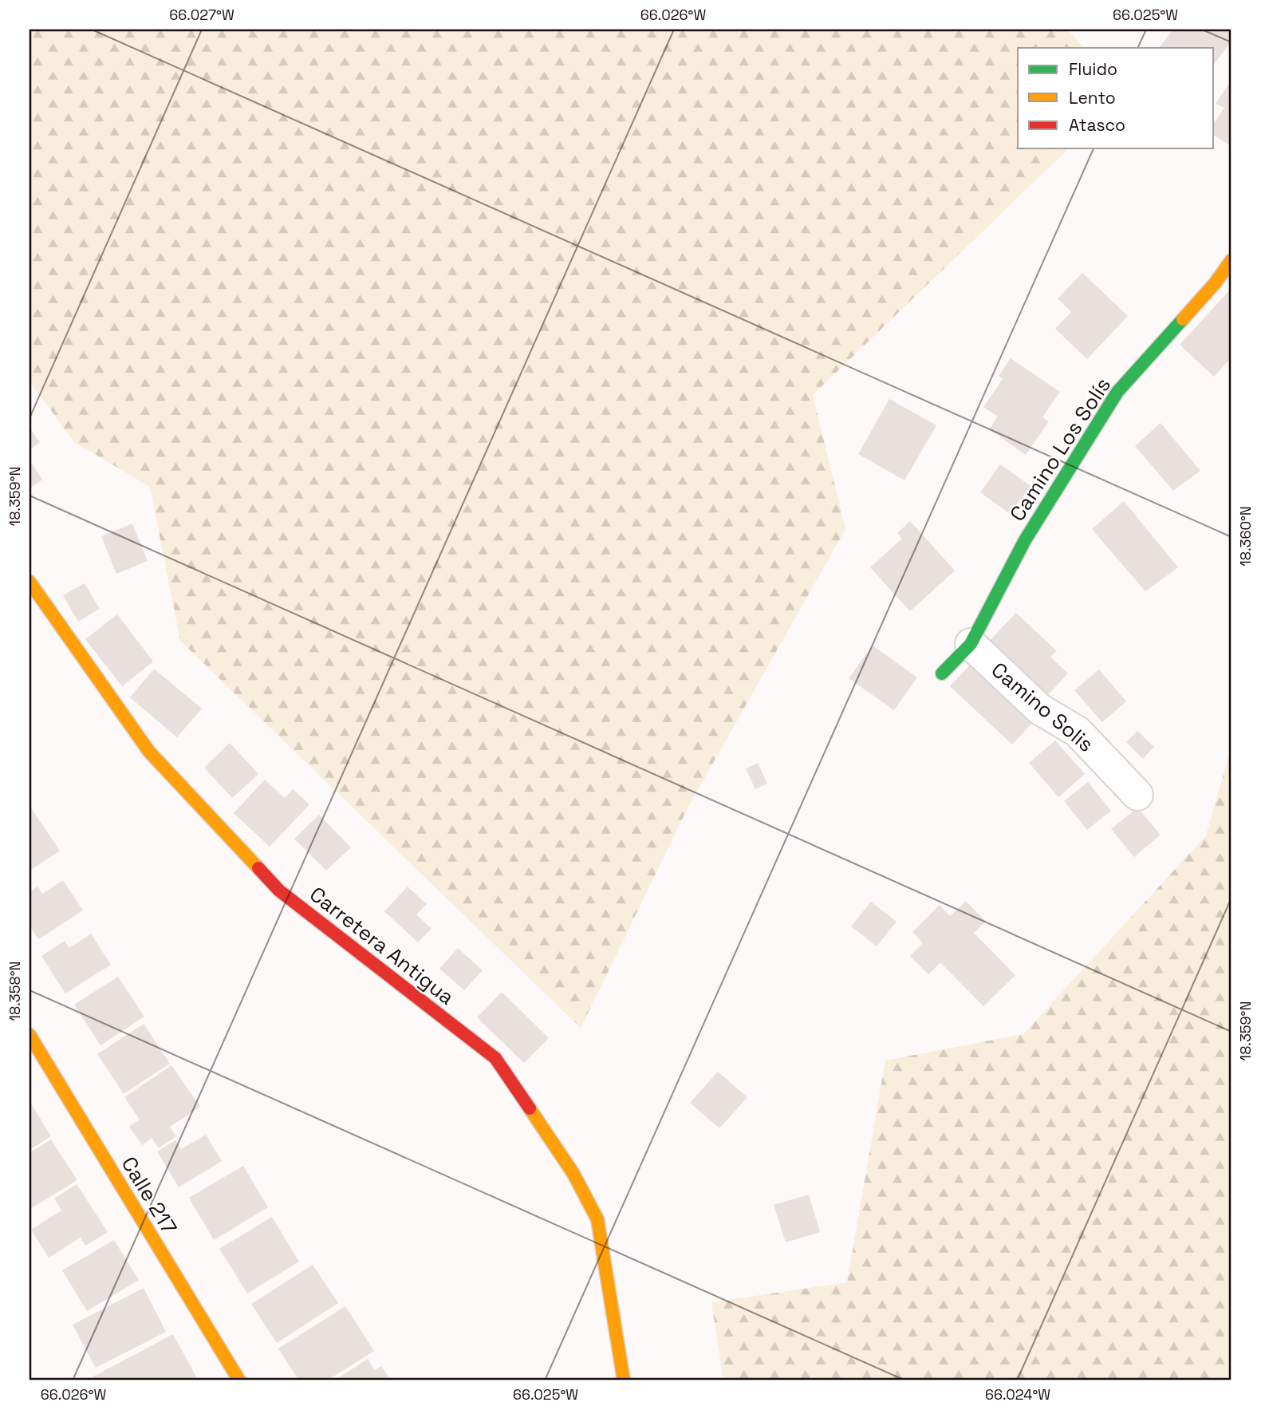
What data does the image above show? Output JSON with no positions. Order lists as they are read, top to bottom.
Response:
{
  "streets": {
    "street": [
      "Camino Los Solís",
      "Camino Solis",
      "Carretera Antigua",
      "Calle 217"
    ]
  },
  "crossings": [
    ["Camino Los Solís", "Camino Solis"]
  ],
  "legend": ["Fluido", "Lento", "Atasco"],
  "coordinates": [
    "66.027°W",
    "66.026°W",
    "66.025°W",
    "18.359°N",
    "18.360°N",
    "18.358°N",
    "66.024°W"
  ]
}
